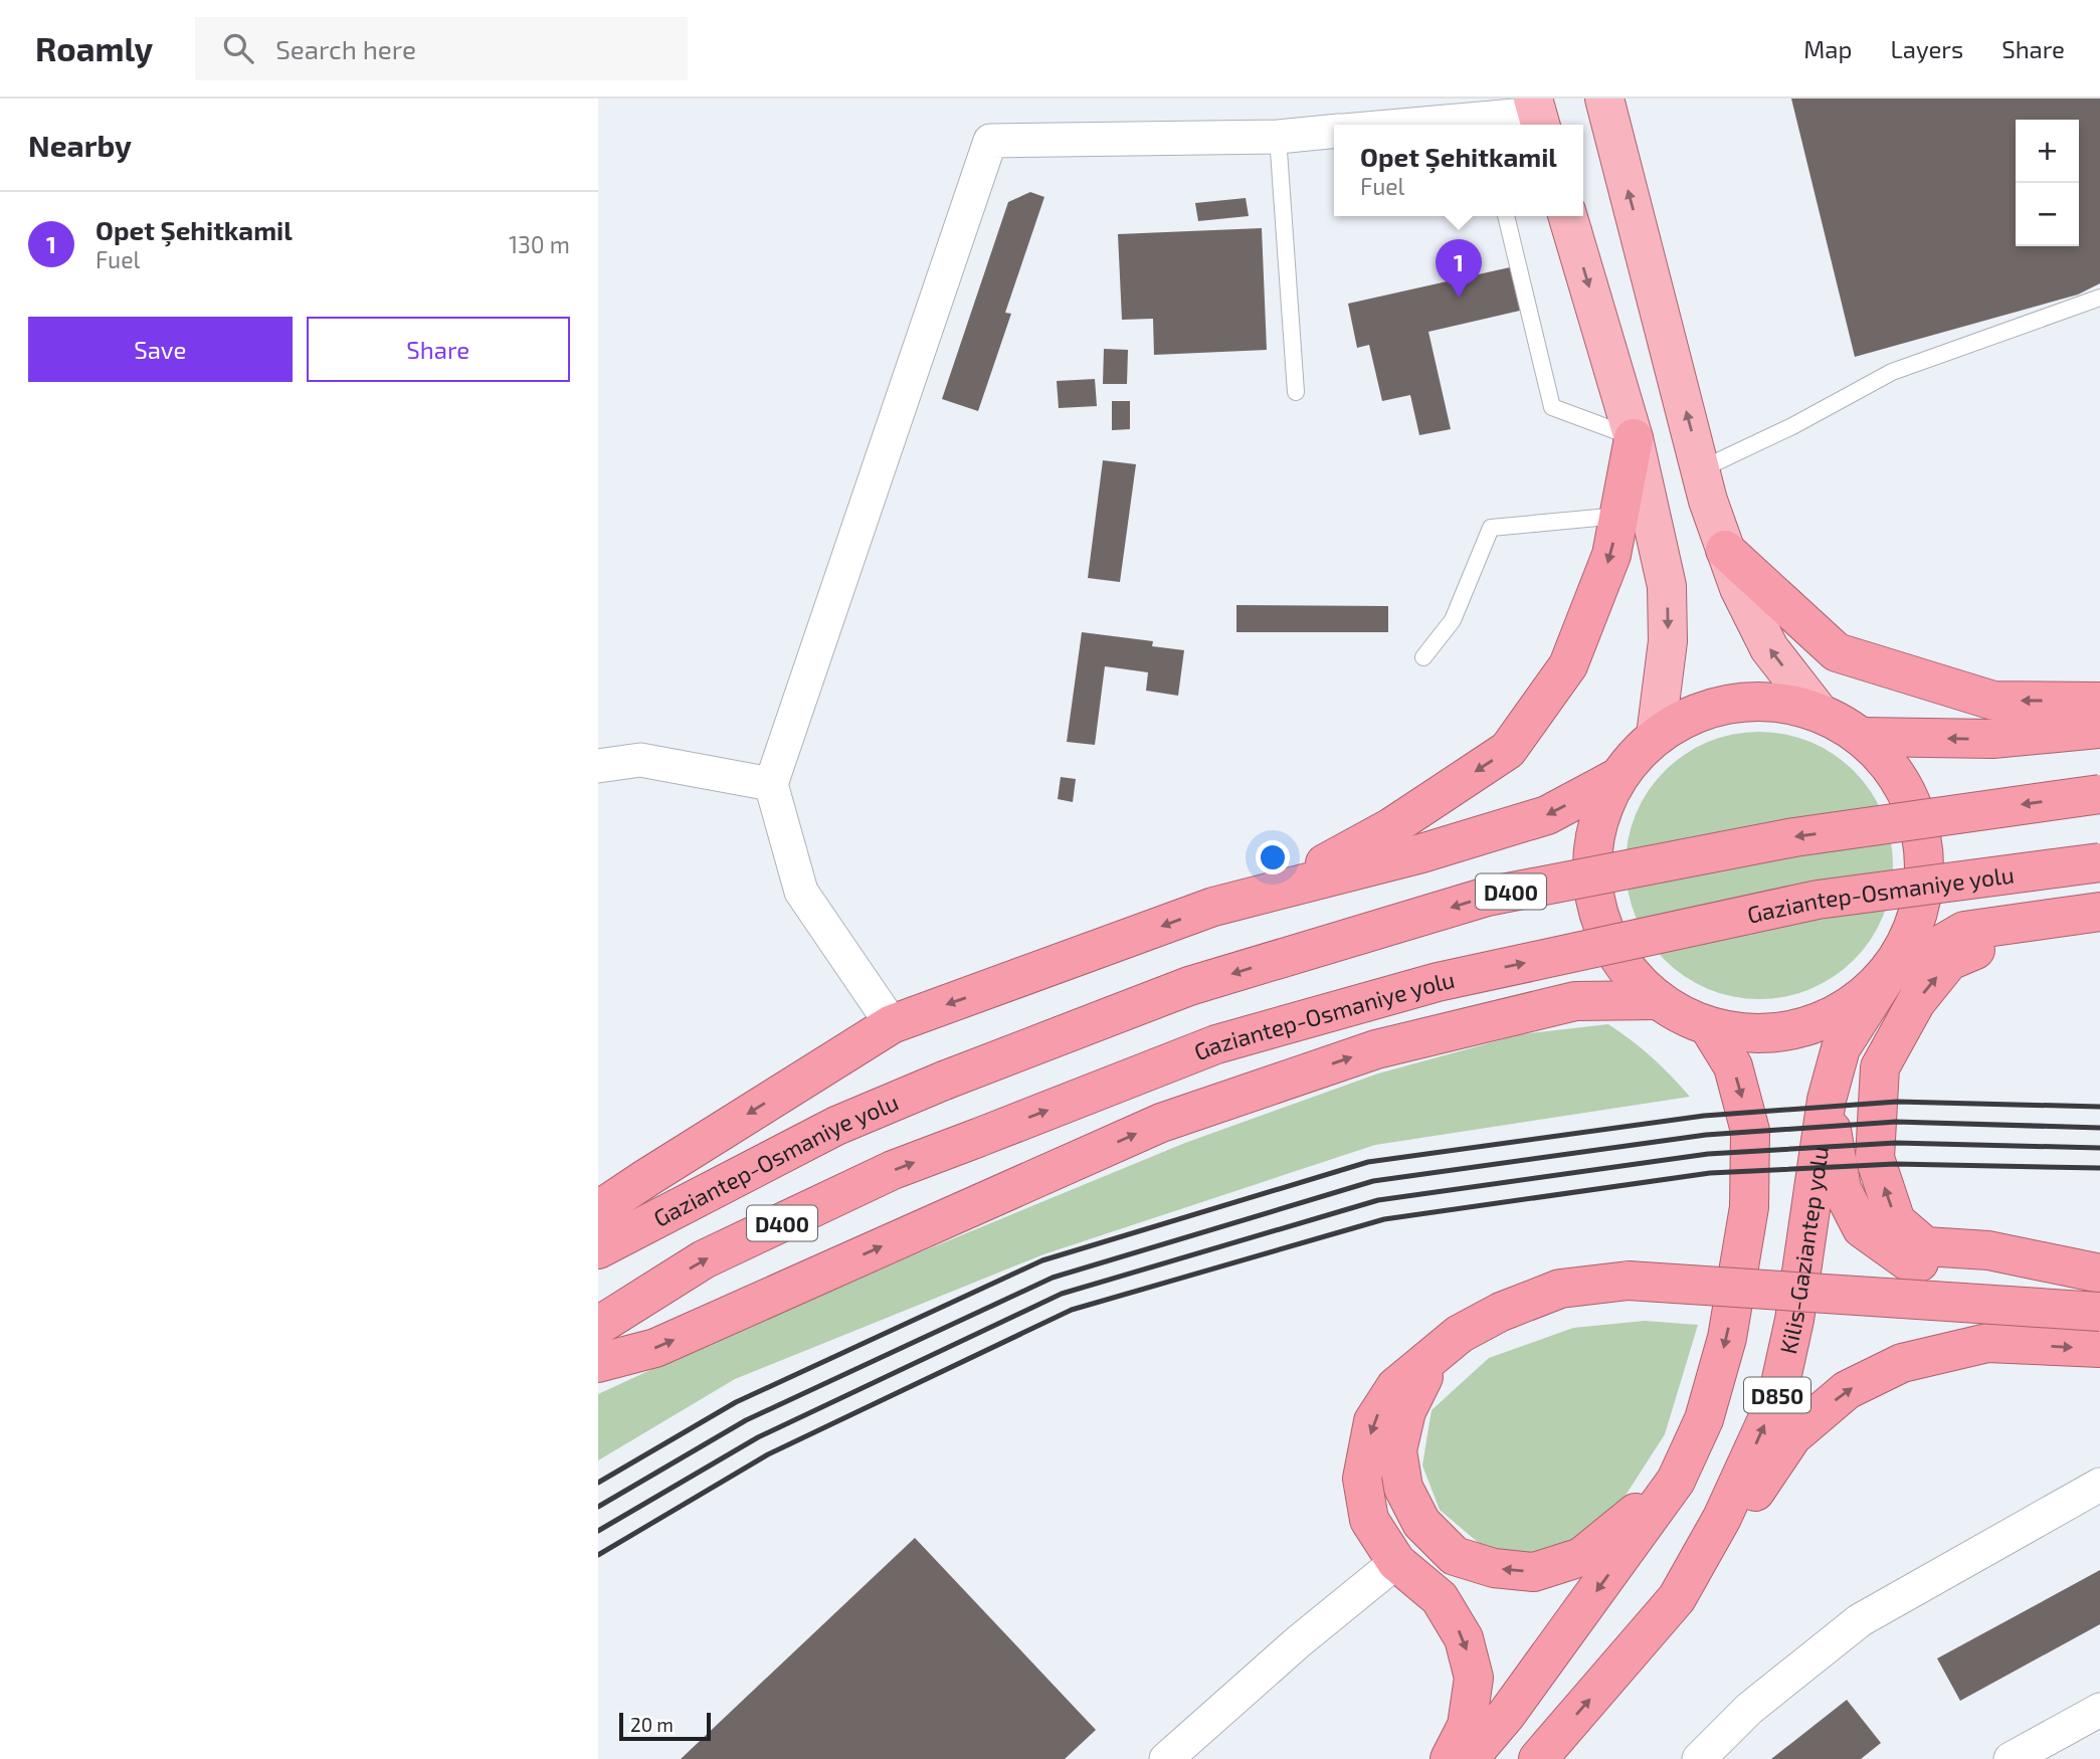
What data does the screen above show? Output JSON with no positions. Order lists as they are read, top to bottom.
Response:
{
  "streets": {
    "highway": [
      "D400",
      "Gaziantep-Osmaniye yolu",
      "Kilis-Gaziantep yolu",
      "D850"
    ]
  },
  "scale_bar": "20 m",
  "page": {
    "header": "Roamly",
    "search": "Search here",
    "nav": ["Map", "Layers", "Share"],
    "heading": "Nearby",
    "map_buttons": ["+", "−"],
    "popup": ["Opet Şehitkamil", "Fuel"],
    "list": [
      {
        "mark": "1",
        "name": "Opet Şehitkamil",
        "note": "Fuel",
        "value": "130 m"
      }
    ],
    "pins": "1",
    "buttons": ["Save", "Share"],
    "scale": "20 m"
  }
}
